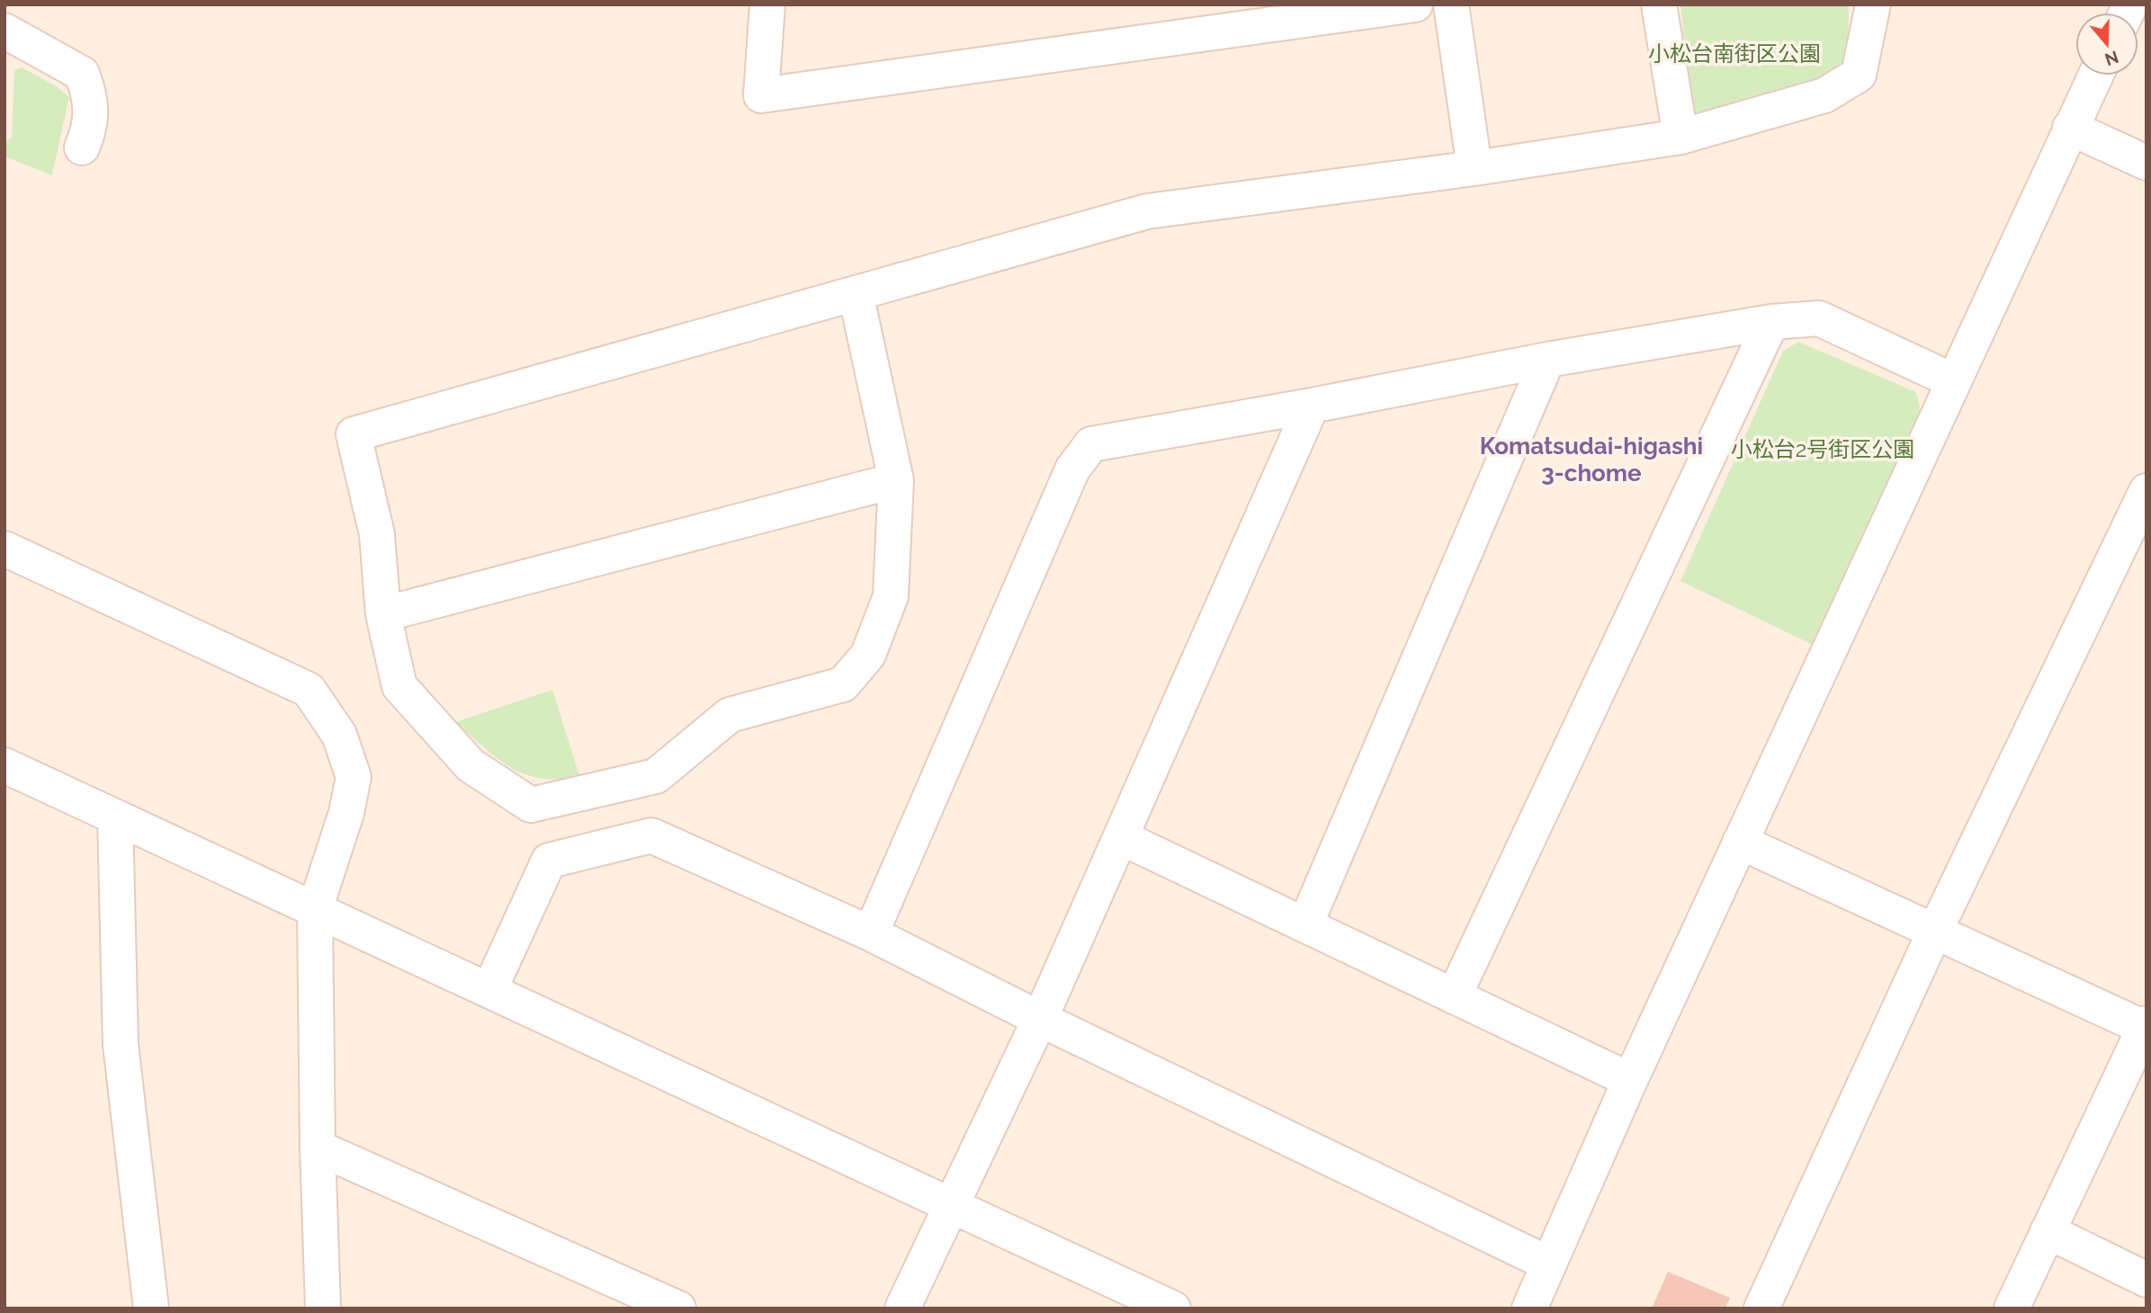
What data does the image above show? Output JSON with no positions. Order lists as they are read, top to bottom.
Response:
{
  "districts": ["Komatsudai-higashi 3-chome"],
  "parks": ["小松台南街区公園", "小松台2号街区公園"],
  "north": "bottom"
}
